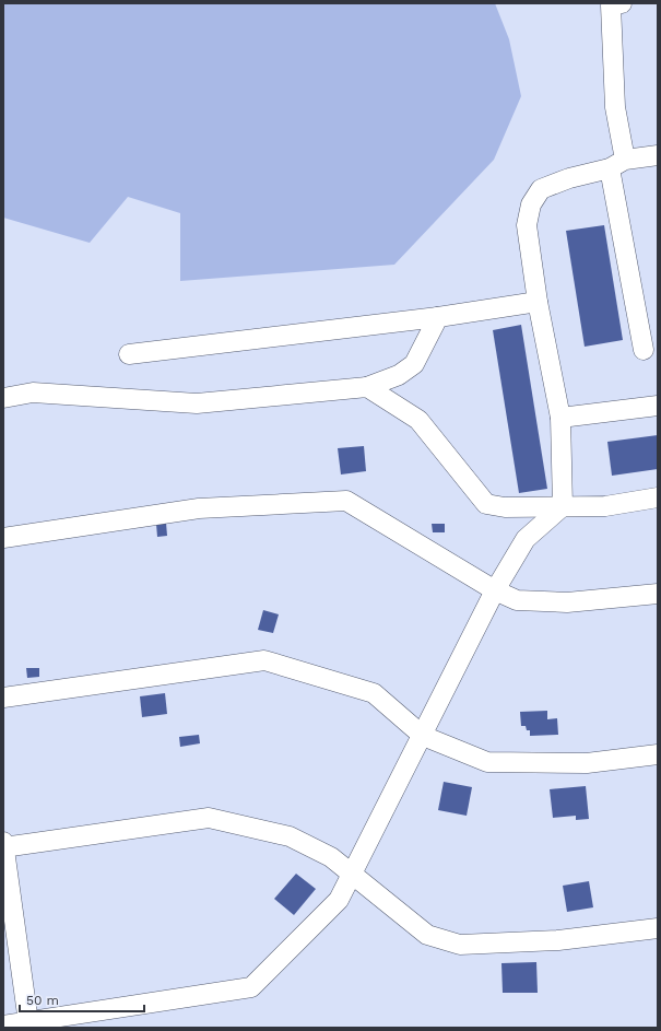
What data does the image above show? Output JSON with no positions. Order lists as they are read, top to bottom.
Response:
{
  "scale_bar": "50 m"
}
